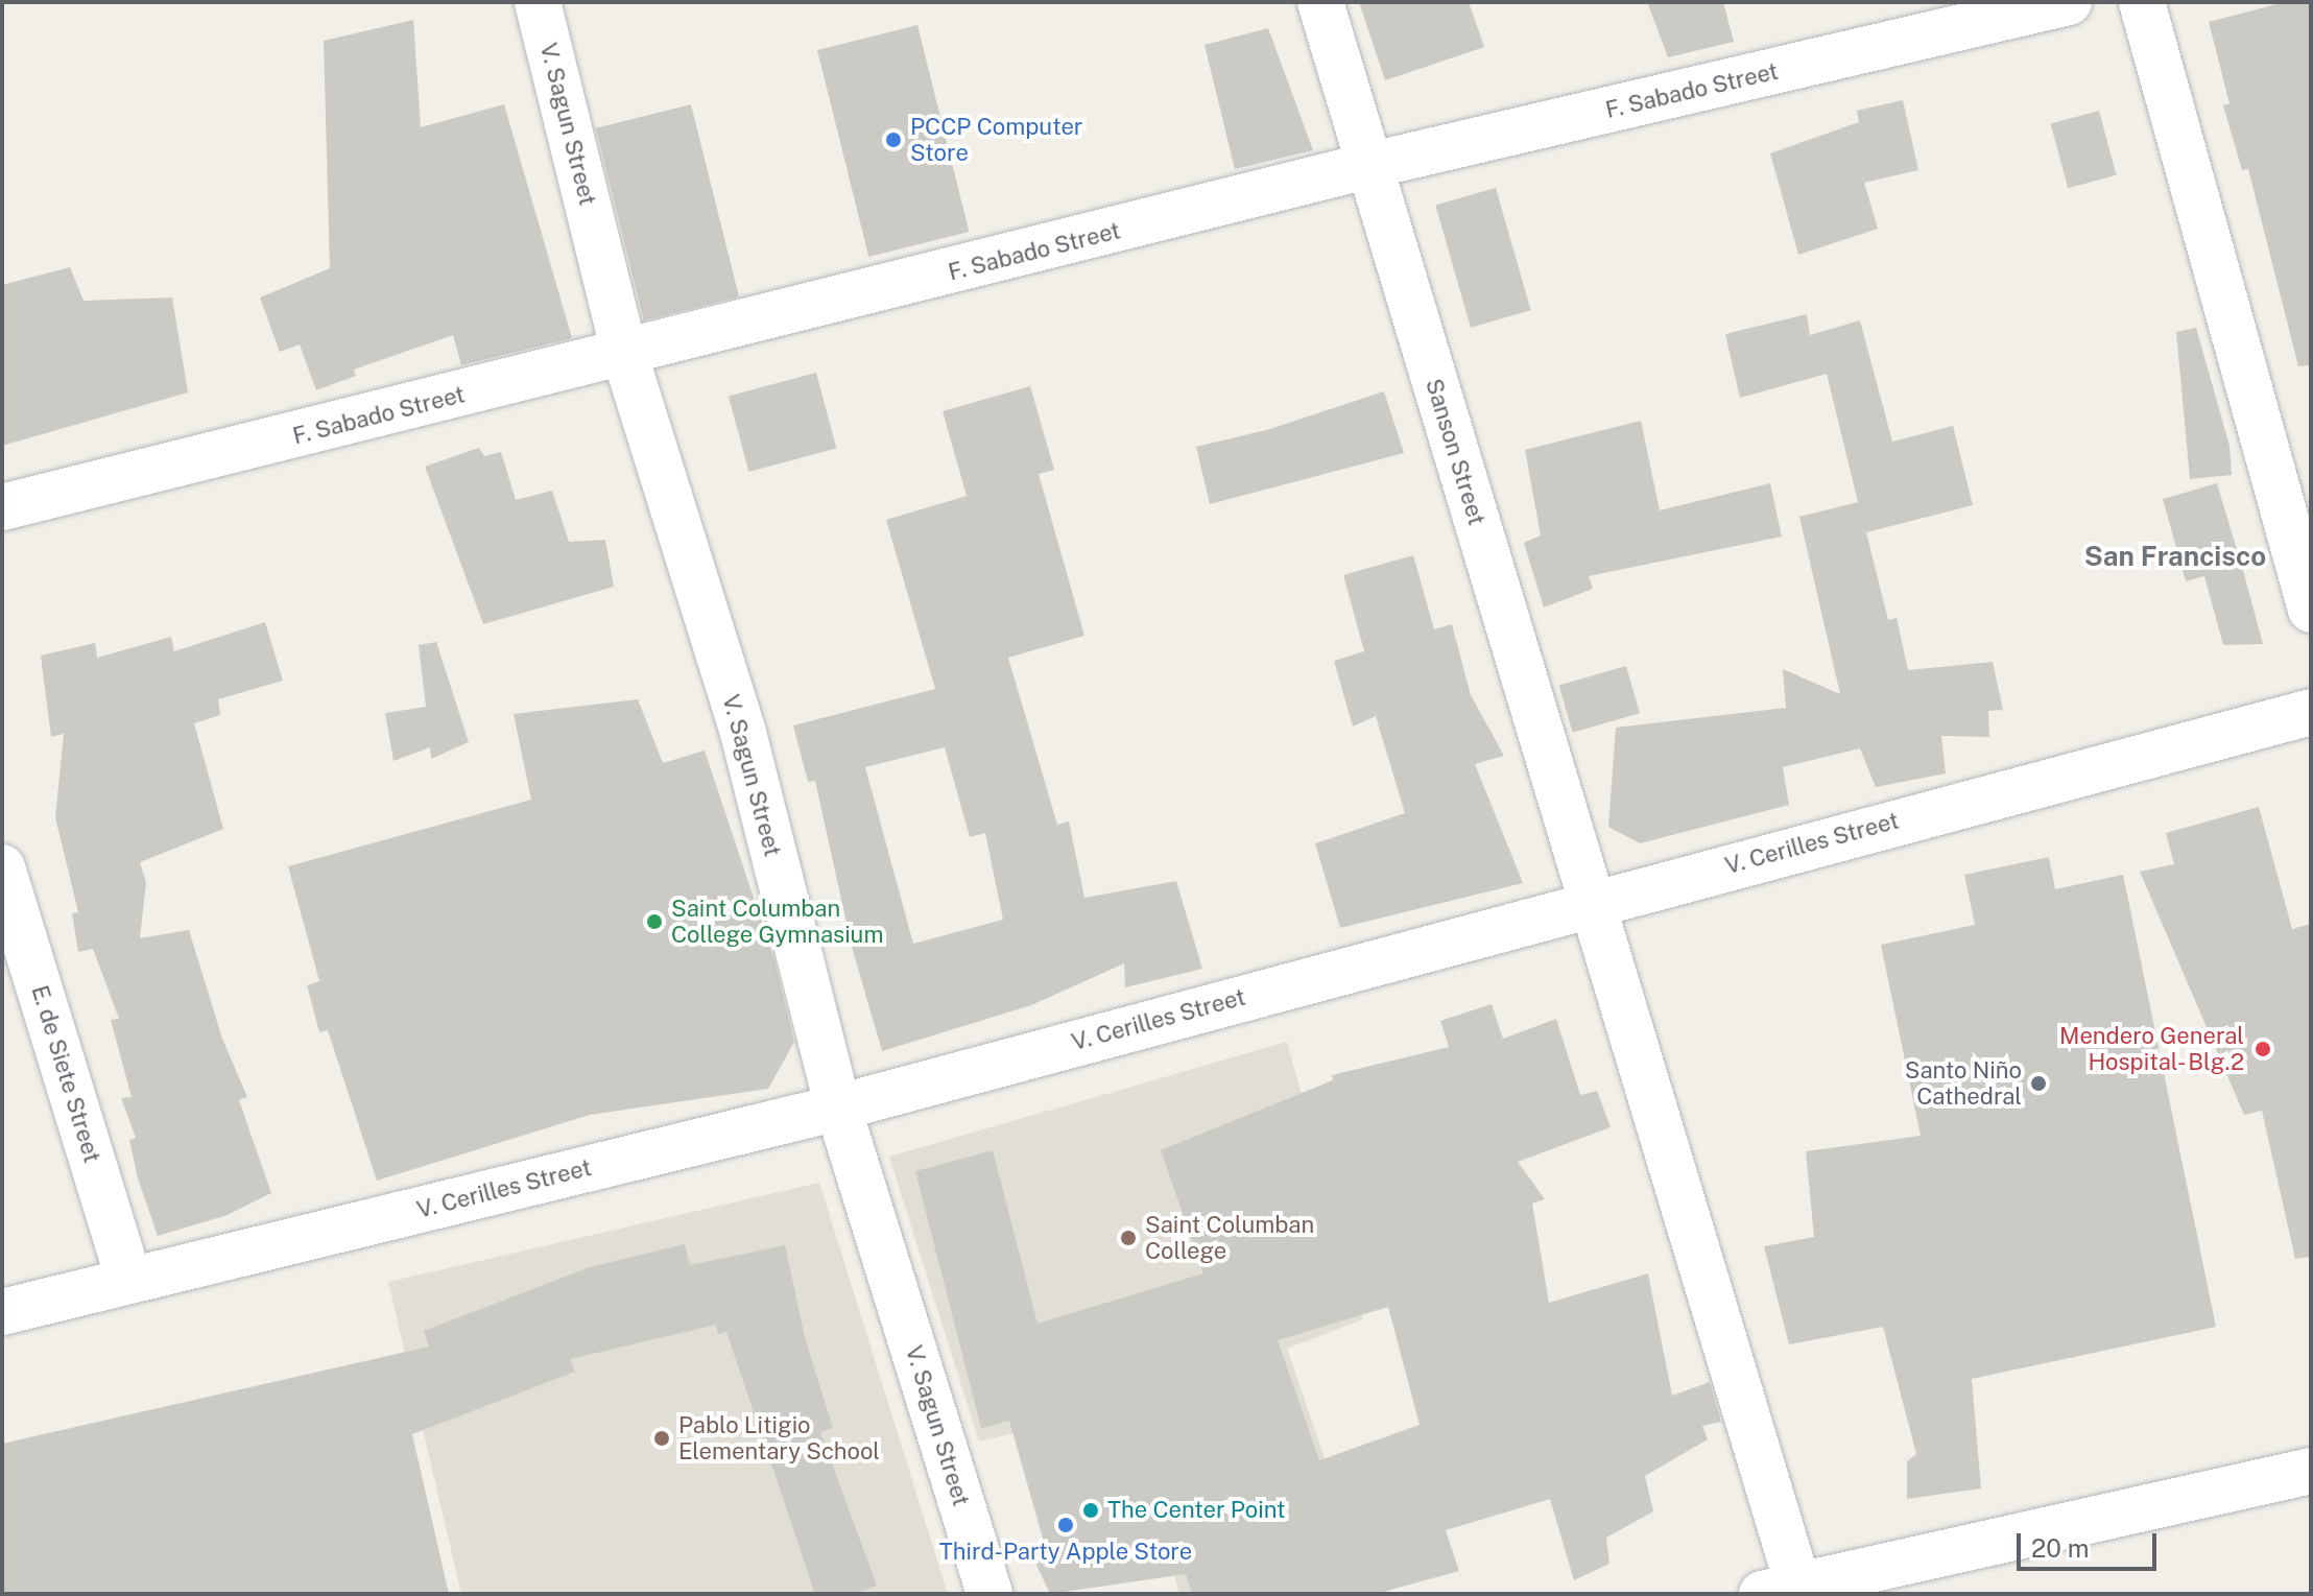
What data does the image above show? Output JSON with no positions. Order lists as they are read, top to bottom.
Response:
{
  "streets": {
    "street": [
      "F. Sabado Street",
      "V. Sagun Street",
      "Sanson Street",
      "V. Cerilles Street",
      "E. de Siete Street"
    ]
  },
  "crossings": [
    ["F. Sabado Street", "V. Sagun Street"],
    ["F. Sabado Street", "Sanson Street"],
    ["V. Sagun Street", "V. Cerilles Street"],
    ["Sanson Street", "V. Cerilles Street"],
    ["V. Cerilles Street", "E. de Siete Street"]
  ],
  "districts": ["San Francisco"],
  "places": [
    "PCCP Computer Store",
    "Saint Columban College Gymnasium",
    "Mendero General Hospital- Blg.2",
    "Santo Niño Cathedral",
    "Saint Columban College",
    "Pablo Litigio Elementary School",
    "The Center Point",
    "Third-Party Apple Store"
  ],
  "scale_bar": "20 m"
}
